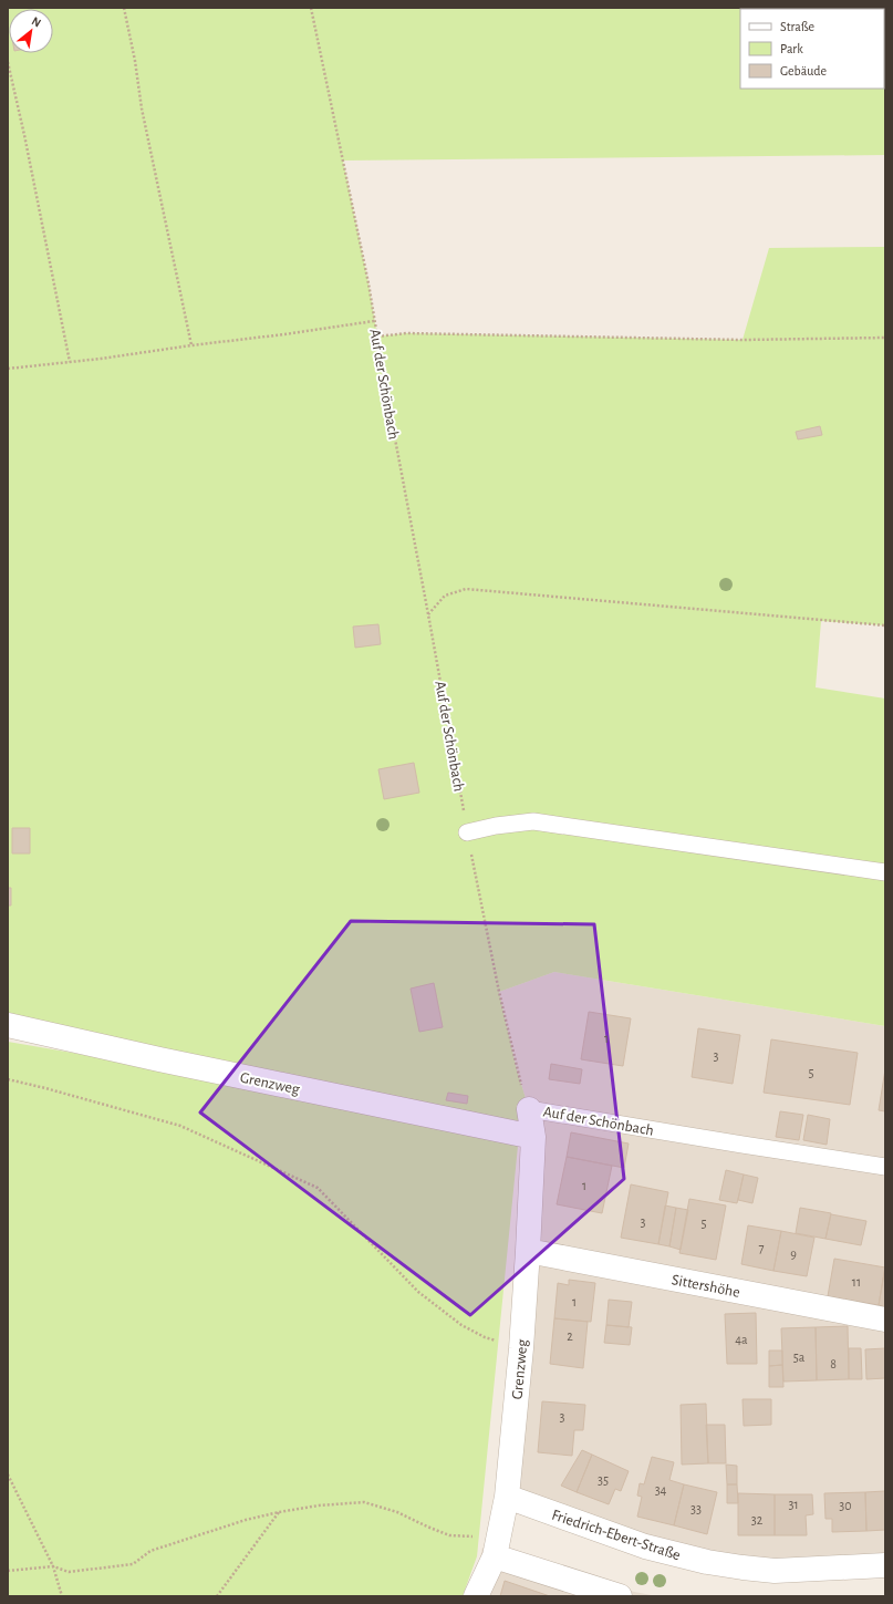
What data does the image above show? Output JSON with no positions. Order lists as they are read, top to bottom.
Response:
{
  "streets": {
    "street": ["Grenzweg", "Sittershöhe", "Friedrich-Ebert-Straße"],
    "lane": ["Auf der Schönbach"]
  },
  "crossings": [
    ["Auf der Schönbach", "Grenzweg"],
    ["Grenzweg", "Sittershöhe"],
    ["Grenzweg", "Friedrich-Ebert-Straße"]
  ],
  "house_numbers": [
    "1",
    "3",
    "5",
    "1",
    "3",
    "5",
    "7",
    "9",
    "11",
    "1",
    "2",
    "4a",
    "5a",
    "8",
    "3",
    "35",
    "34",
    "31",
    "30",
    "33",
    "32"
  ],
  "legend": ["Straße", "Park", "Gebäude"],
  "north": "top right"
}
